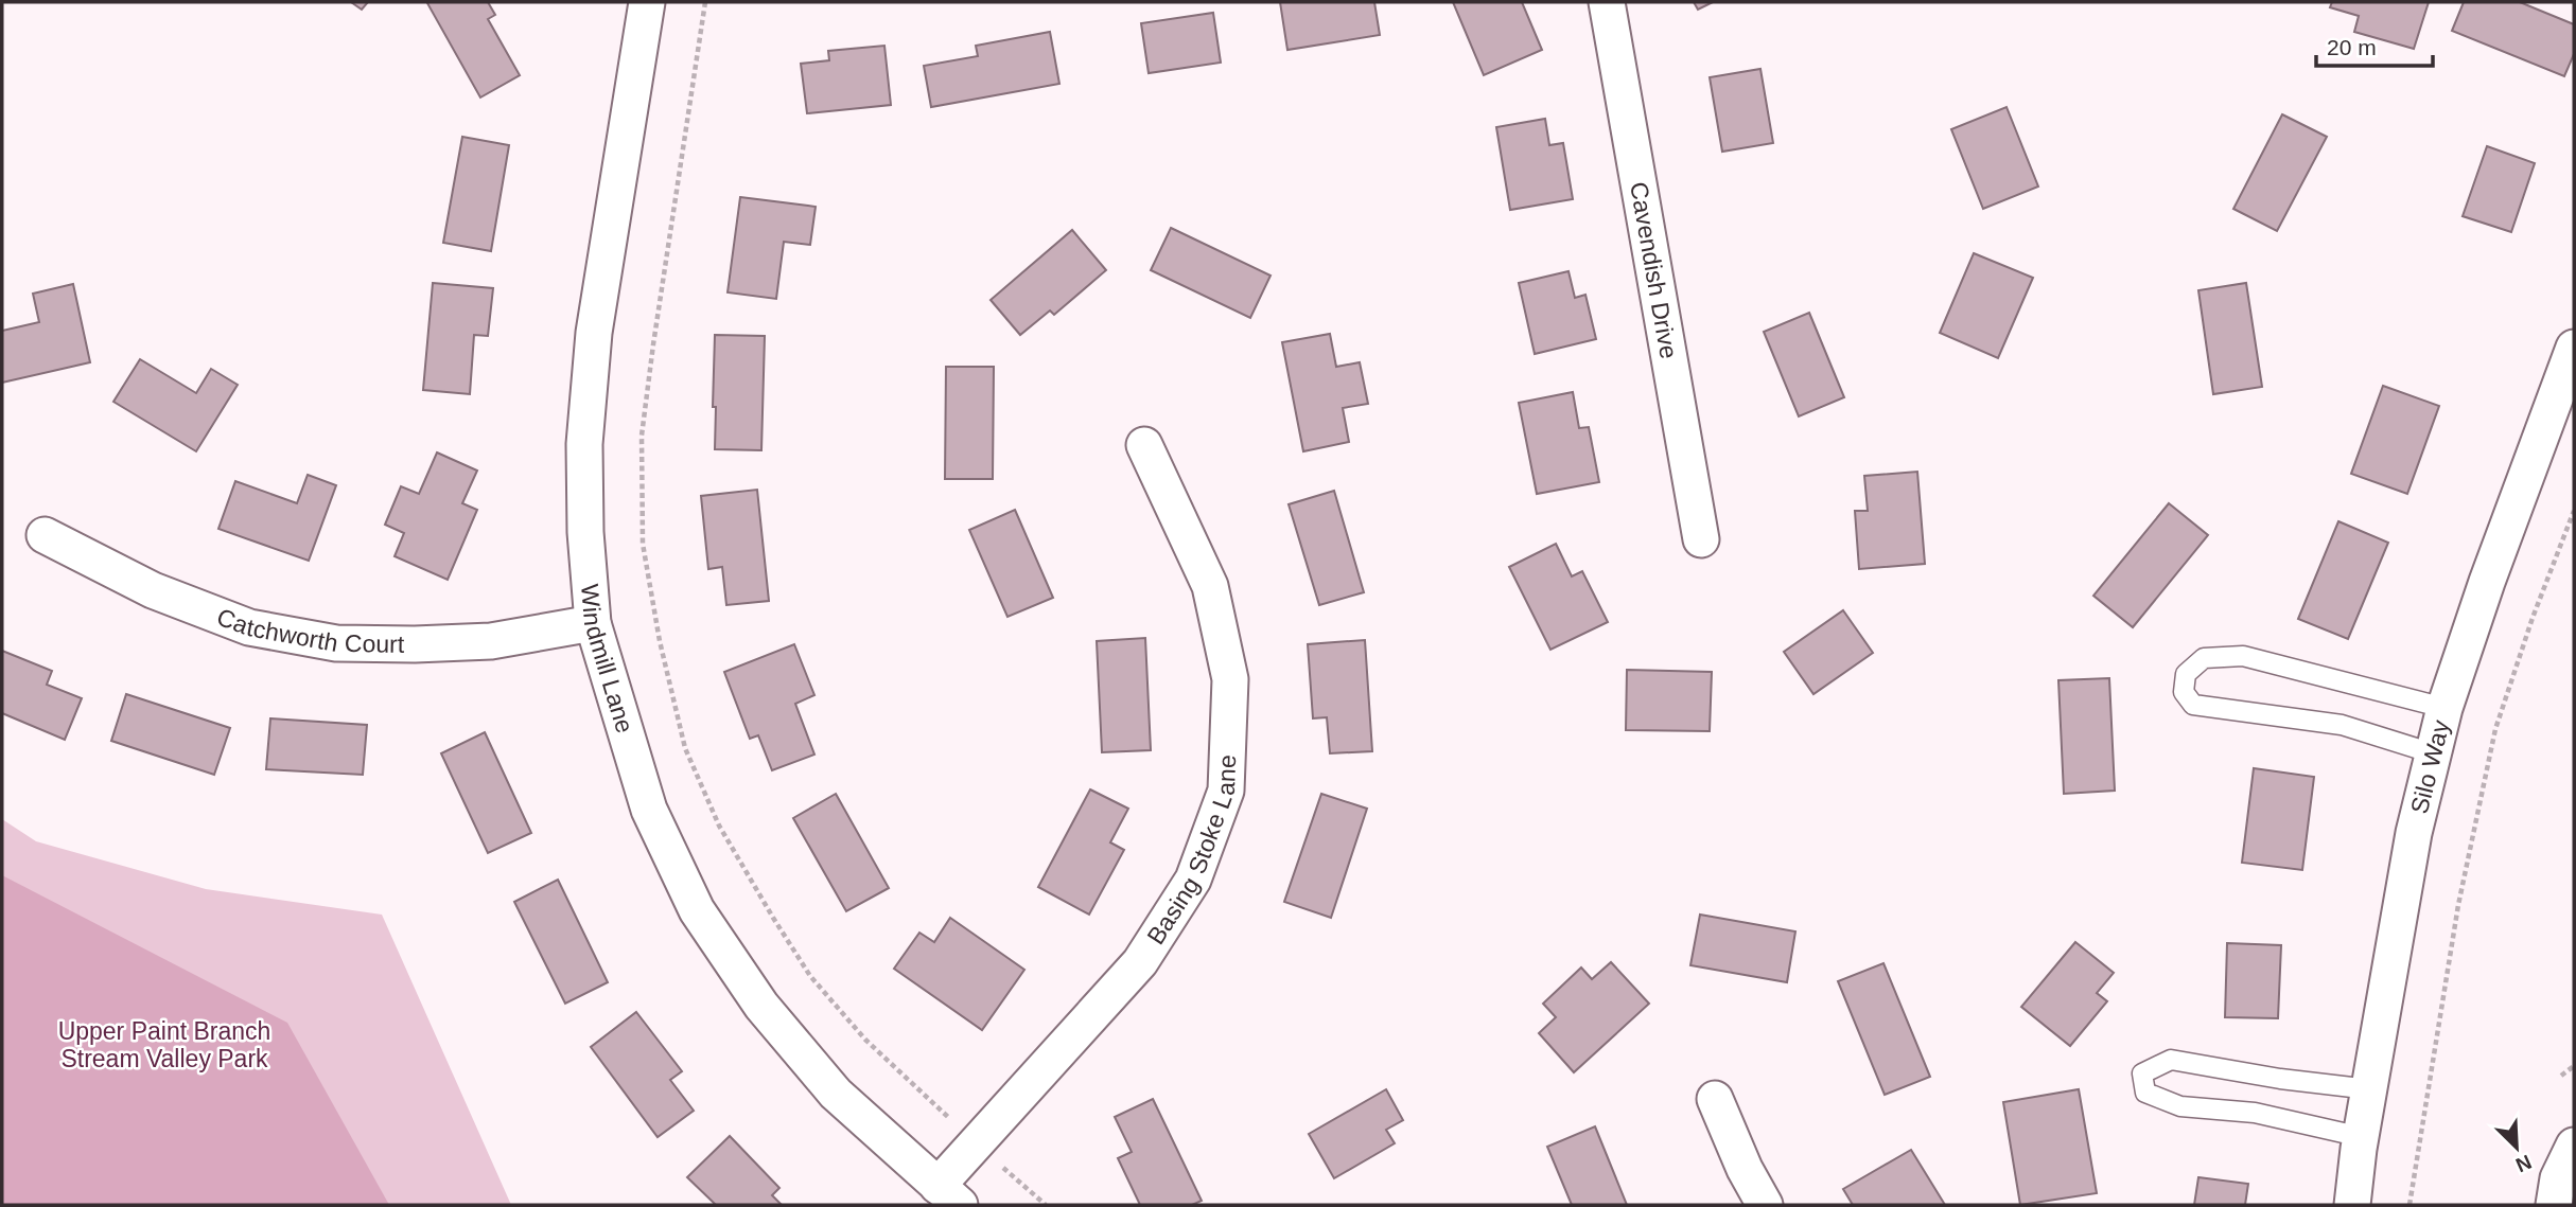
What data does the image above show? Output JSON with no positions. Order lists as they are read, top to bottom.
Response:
{
  "streets": {
    "street": [
      "Cavendish Drive",
      "Catchworth Court",
      "Windmill Lane",
      "Silo Way",
      "Basing Stoke Lane"
    ]
  },
  "crossings": [
    ["Catchworth Court", "Windmill Lane"],
    ["Windmill Lane", "Basing Stoke Lane"]
  ],
  "parks": ["Upper Paint Branch Stream Valley Park"],
  "scale_bar": "20 m",
  "north": "bottom right"
}
